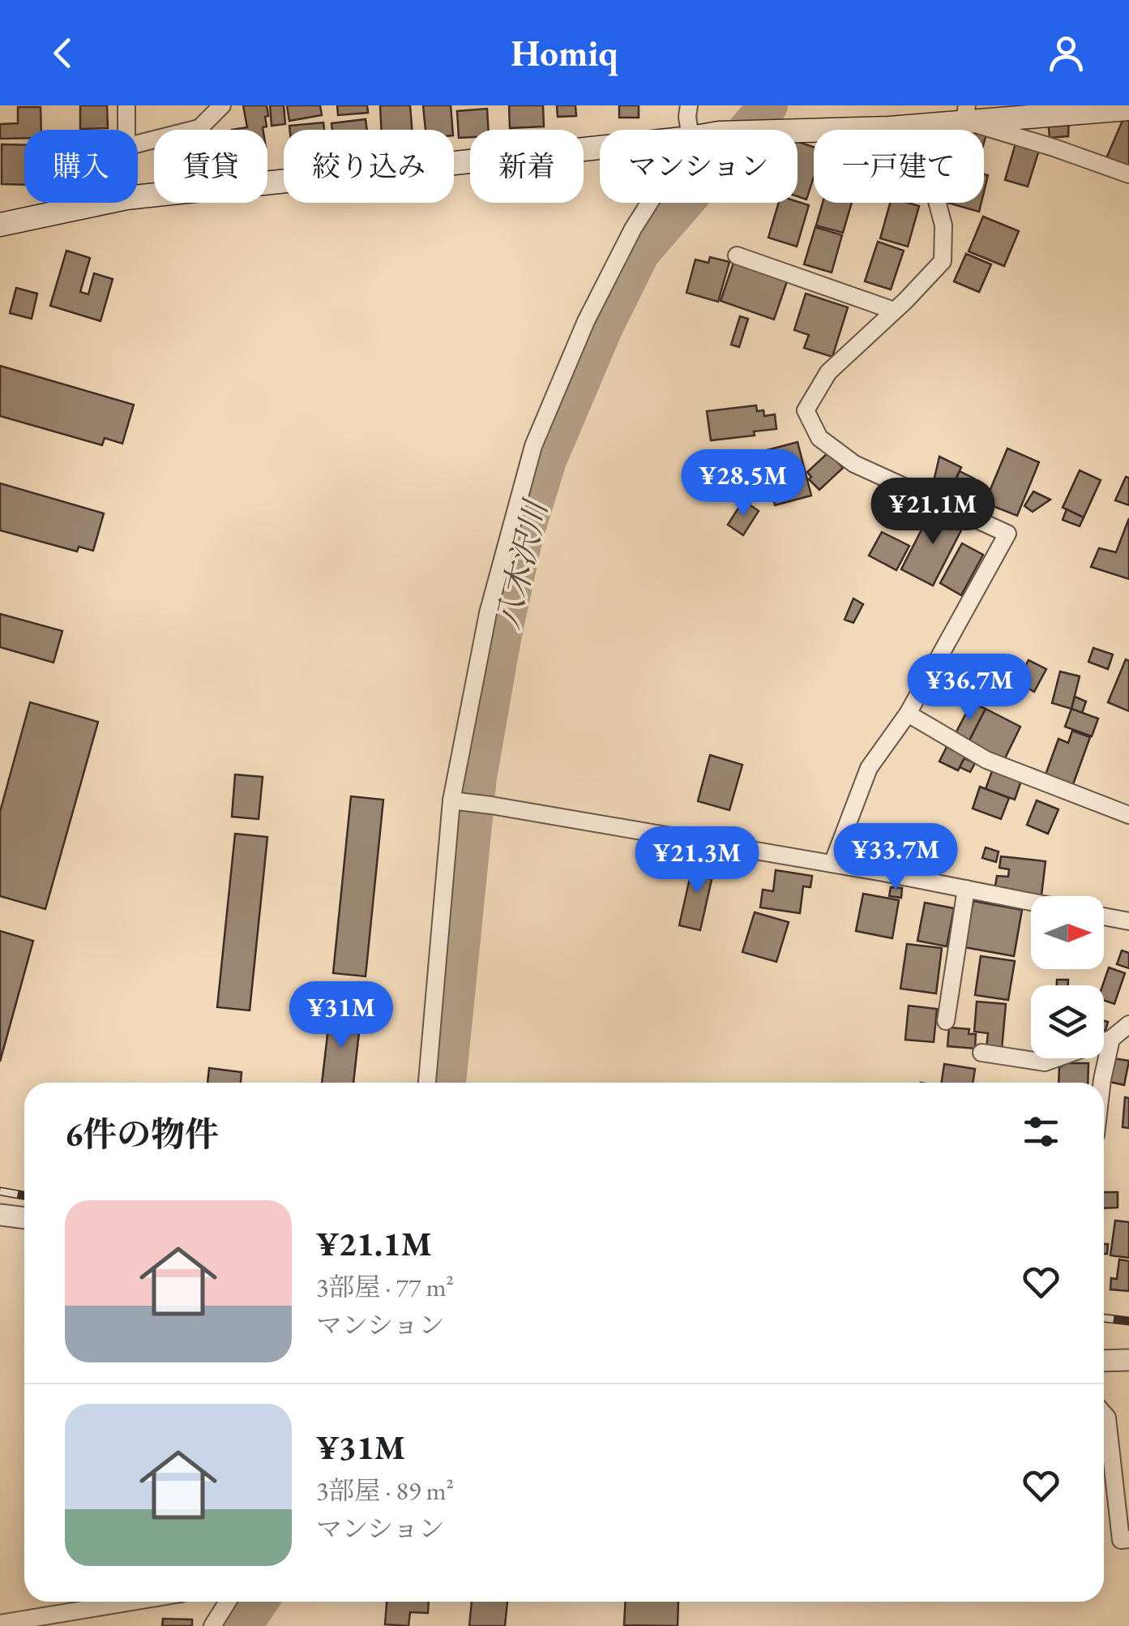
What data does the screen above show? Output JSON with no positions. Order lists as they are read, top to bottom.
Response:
{
  "water": ["八木沢川"],
  "north": "right",
  "page": {
    "header": "Homiq",
    "chip": [
      "購入",
      "賃貸",
      "絞り込み",
      "新着",
      "マンション",
      "一戸建て"
    ],
    "price": [
      "¥28.5M",
      "¥21.1M",
      "¥36.7M",
      "¥33.7M",
      "¥21.3M",
      "¥31M"
    ],
    "heading": "6件の物件",
    "list": [
      {
        "name": "¥21.1M",
        "note": "3部屋 · 77 m² · マンション"
      },
      {
        "name": "¥31M",
        "note": "3部屋 · 89 m² · マンション"
      }
    ]
  }
}
